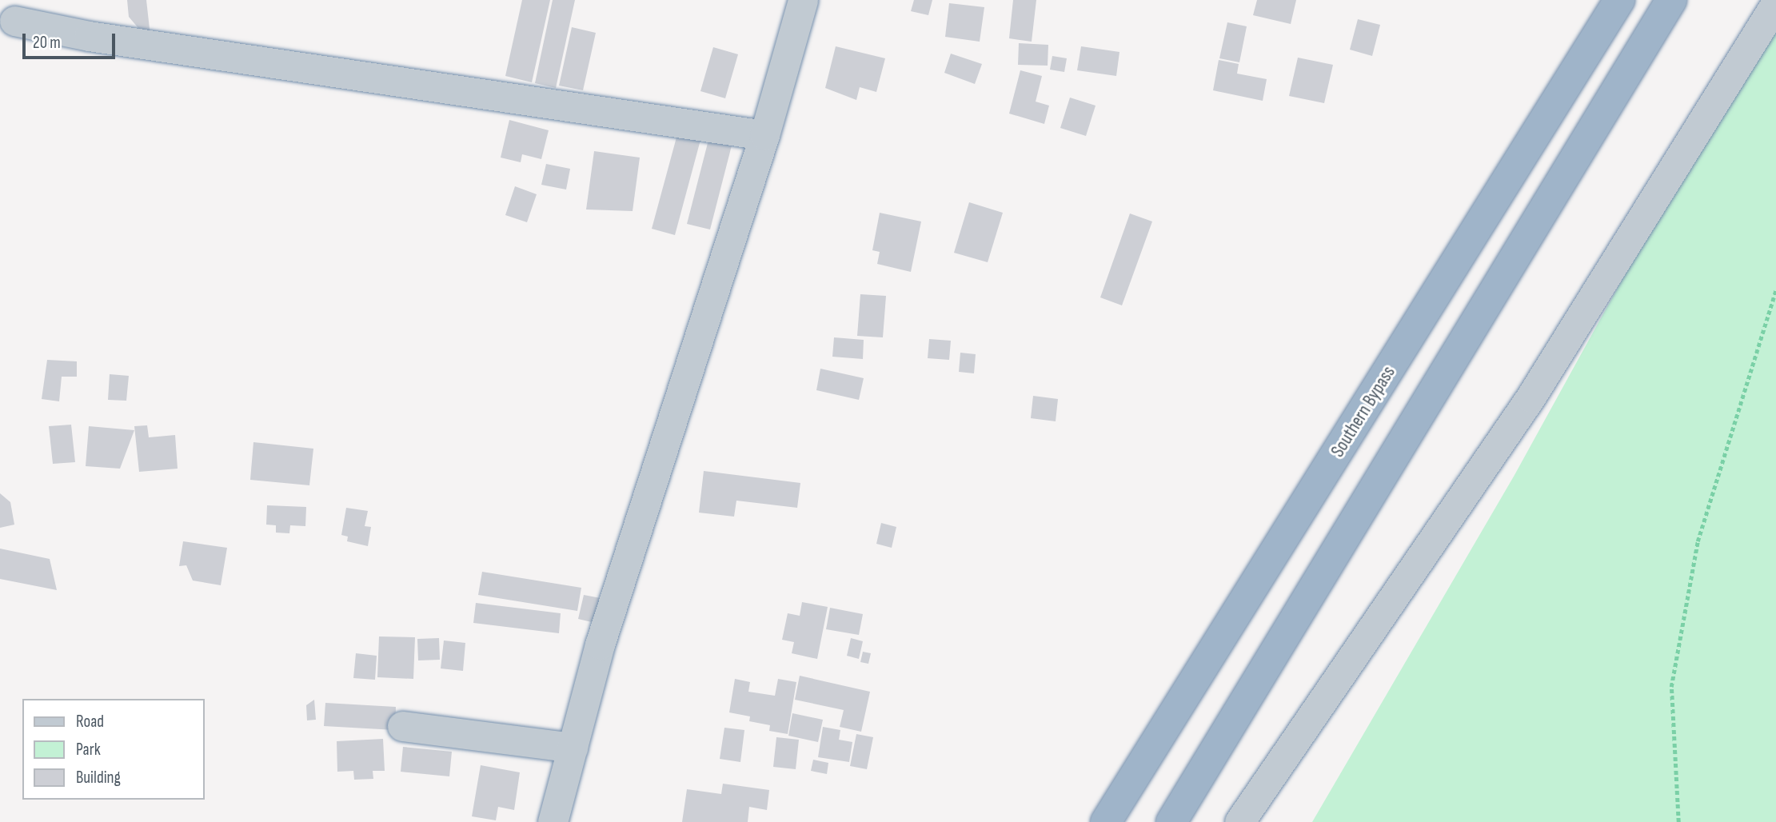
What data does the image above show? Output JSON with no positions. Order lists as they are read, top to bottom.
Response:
{
  "streets": {
    "highway": ["Southern Bypass"]
  },
  "legend": ["Road", "Park", "Building"],
  "scale_bar": "20 m"
}
